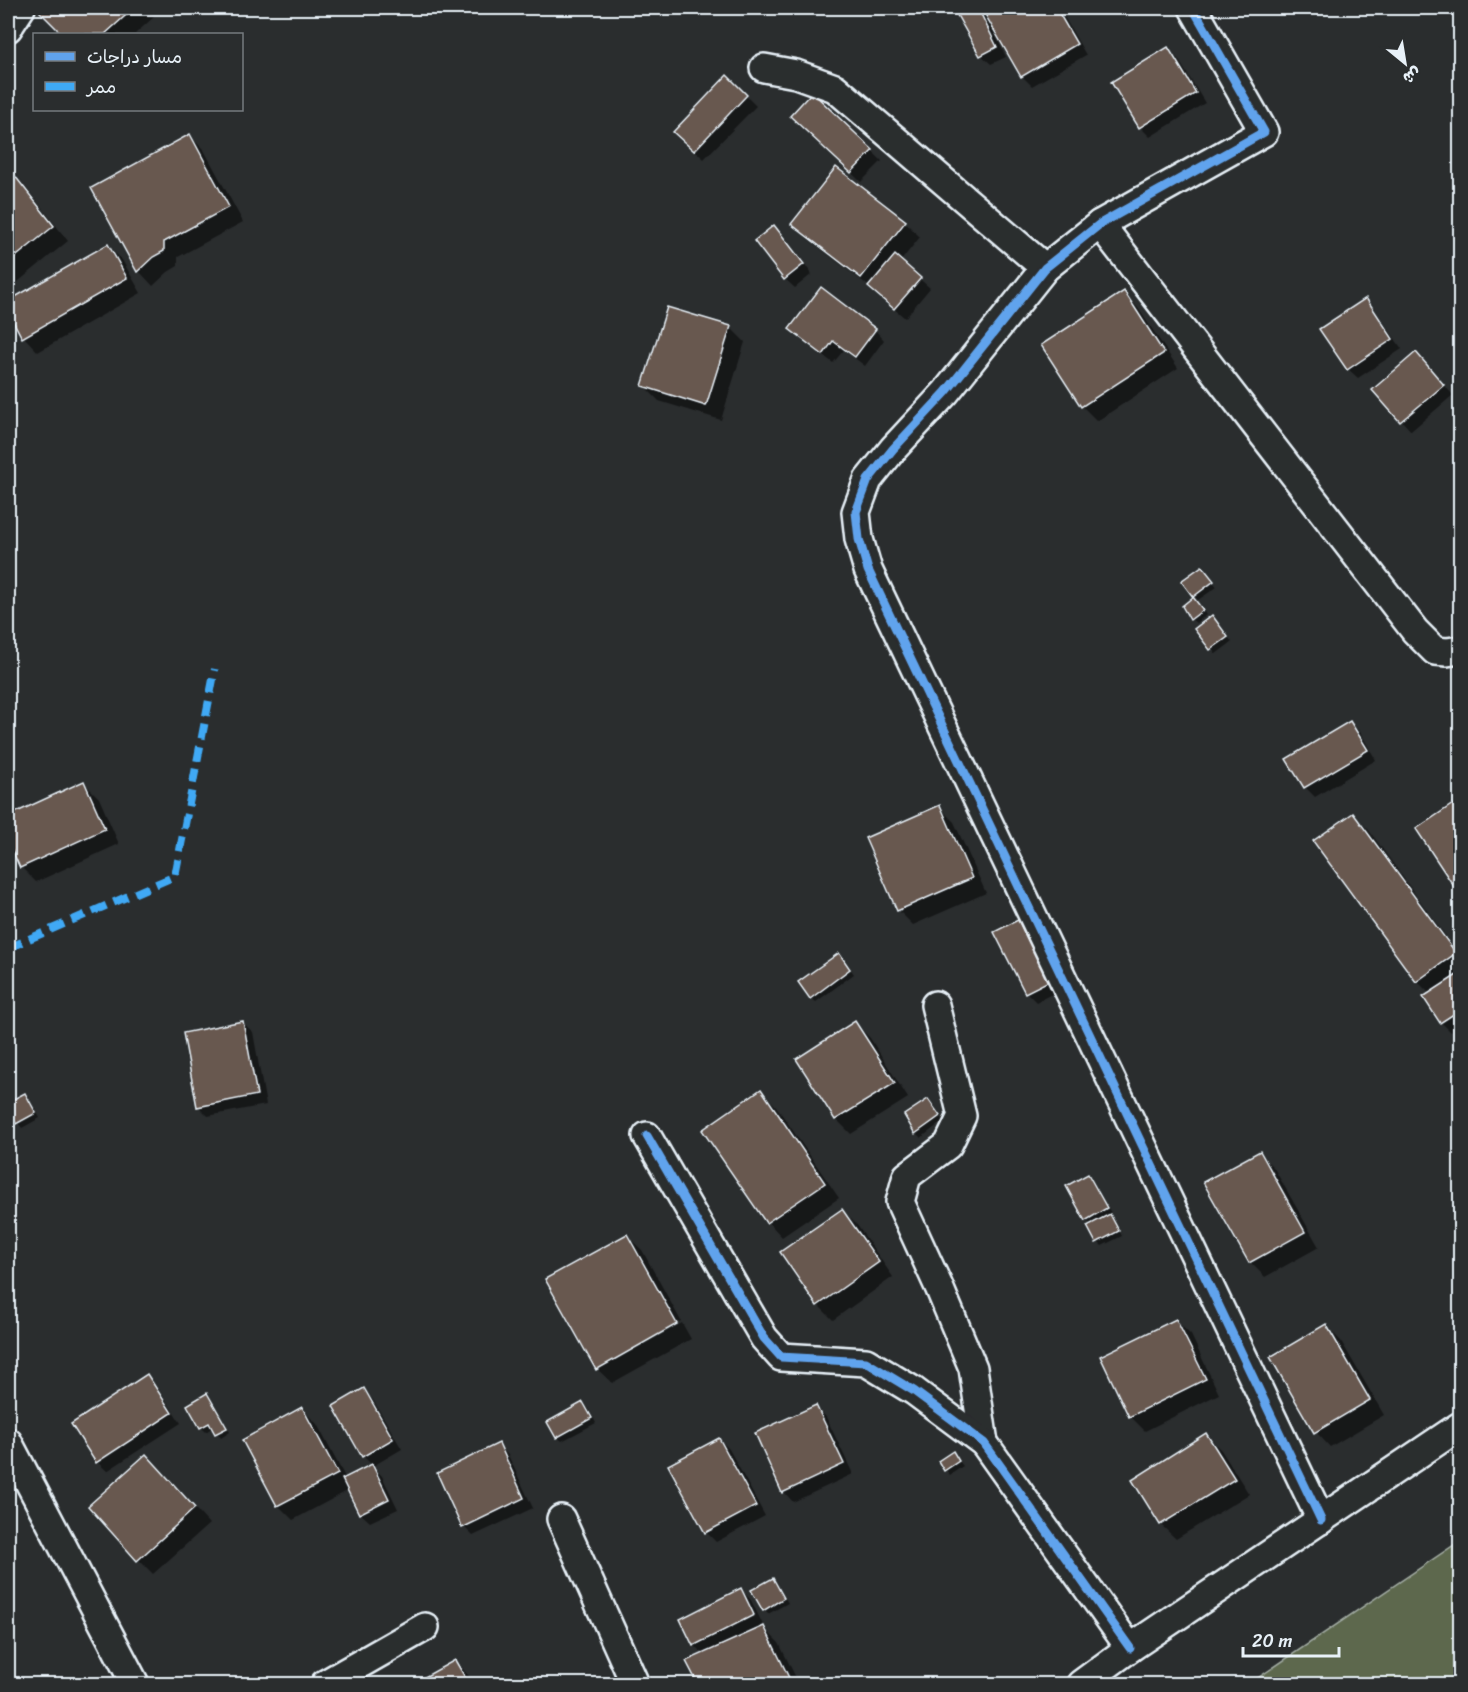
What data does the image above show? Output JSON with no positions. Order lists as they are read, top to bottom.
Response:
{
  "legend": ["مسار دراجات", "ممر"],
  "scale_bar": "20 m",
  "north": "bottom right"
}
